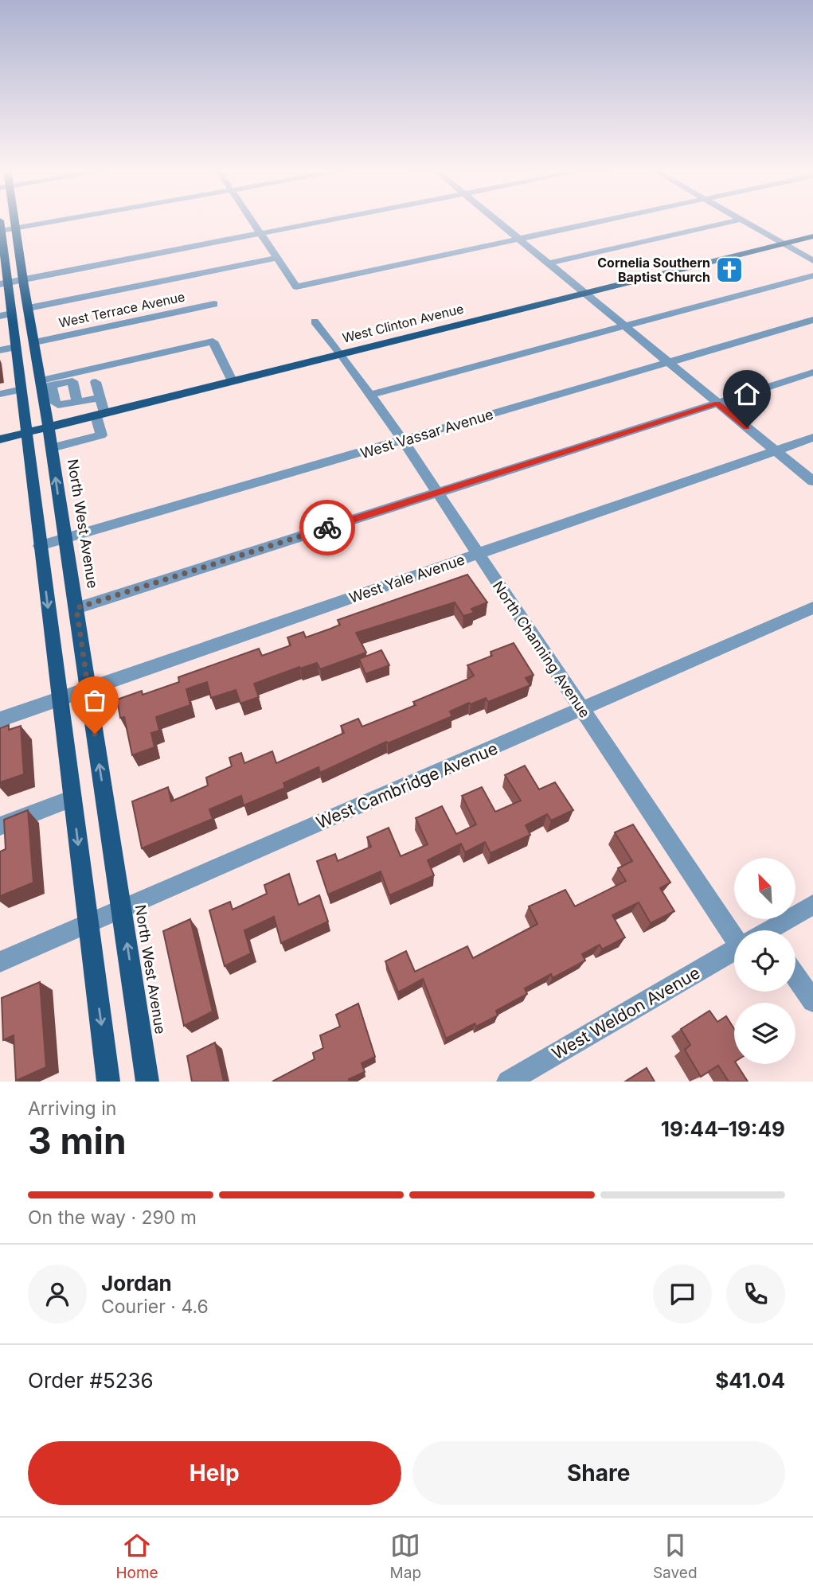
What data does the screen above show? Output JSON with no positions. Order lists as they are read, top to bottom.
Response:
{
  "streets": {
    "main road": ["West Clinton Avenue", "North West Avenue"],
    "street": [
      "West Terrace Avenue",
      "West Vassar Avenue",
      "West Yale Avenue",
      "North Channing Avenue",
      "West Cambridge Avenue",
      "West Weldon Avenue"
    ]
  },
  "crossings": [
    ["West Terrace Avenue", "North West Avenue"],
    ["West Clinton Avenue", "North West Avenue"],
    ["West Clinton Avenue", "North Channing Avenue"],
    ["West Vassar Avenue", "North West Avenue"],
    ["West Vassar Avenue", "North Channing Avenue"],
    ["North West Avenue", "West Yale Avenue"],
    ["North West Avenue", "West Cambridge Avenue"],
    ["West Yale Avenue", "North Channing Avenue"],
    ["North Channing Avenue", "West Cambridge Avenue"]
  ],
  "places": {
    "church": ["Cornelia Southern Baptist Church"]
  },
  "north": "top left",
  "page": {
    "heading": ["3 min", "Arriving in", "19:44–19:49"],
    "panel": [
      "Jordan",
      "Courier · 4.6",
      "Order #5236",
      "$41.04"
    ],
    "bar": "On the way · 290 m",
    "buttons": ["Help", "Share"],
    "tabs": ["Home", "Map", "Saved"]
  }
}
